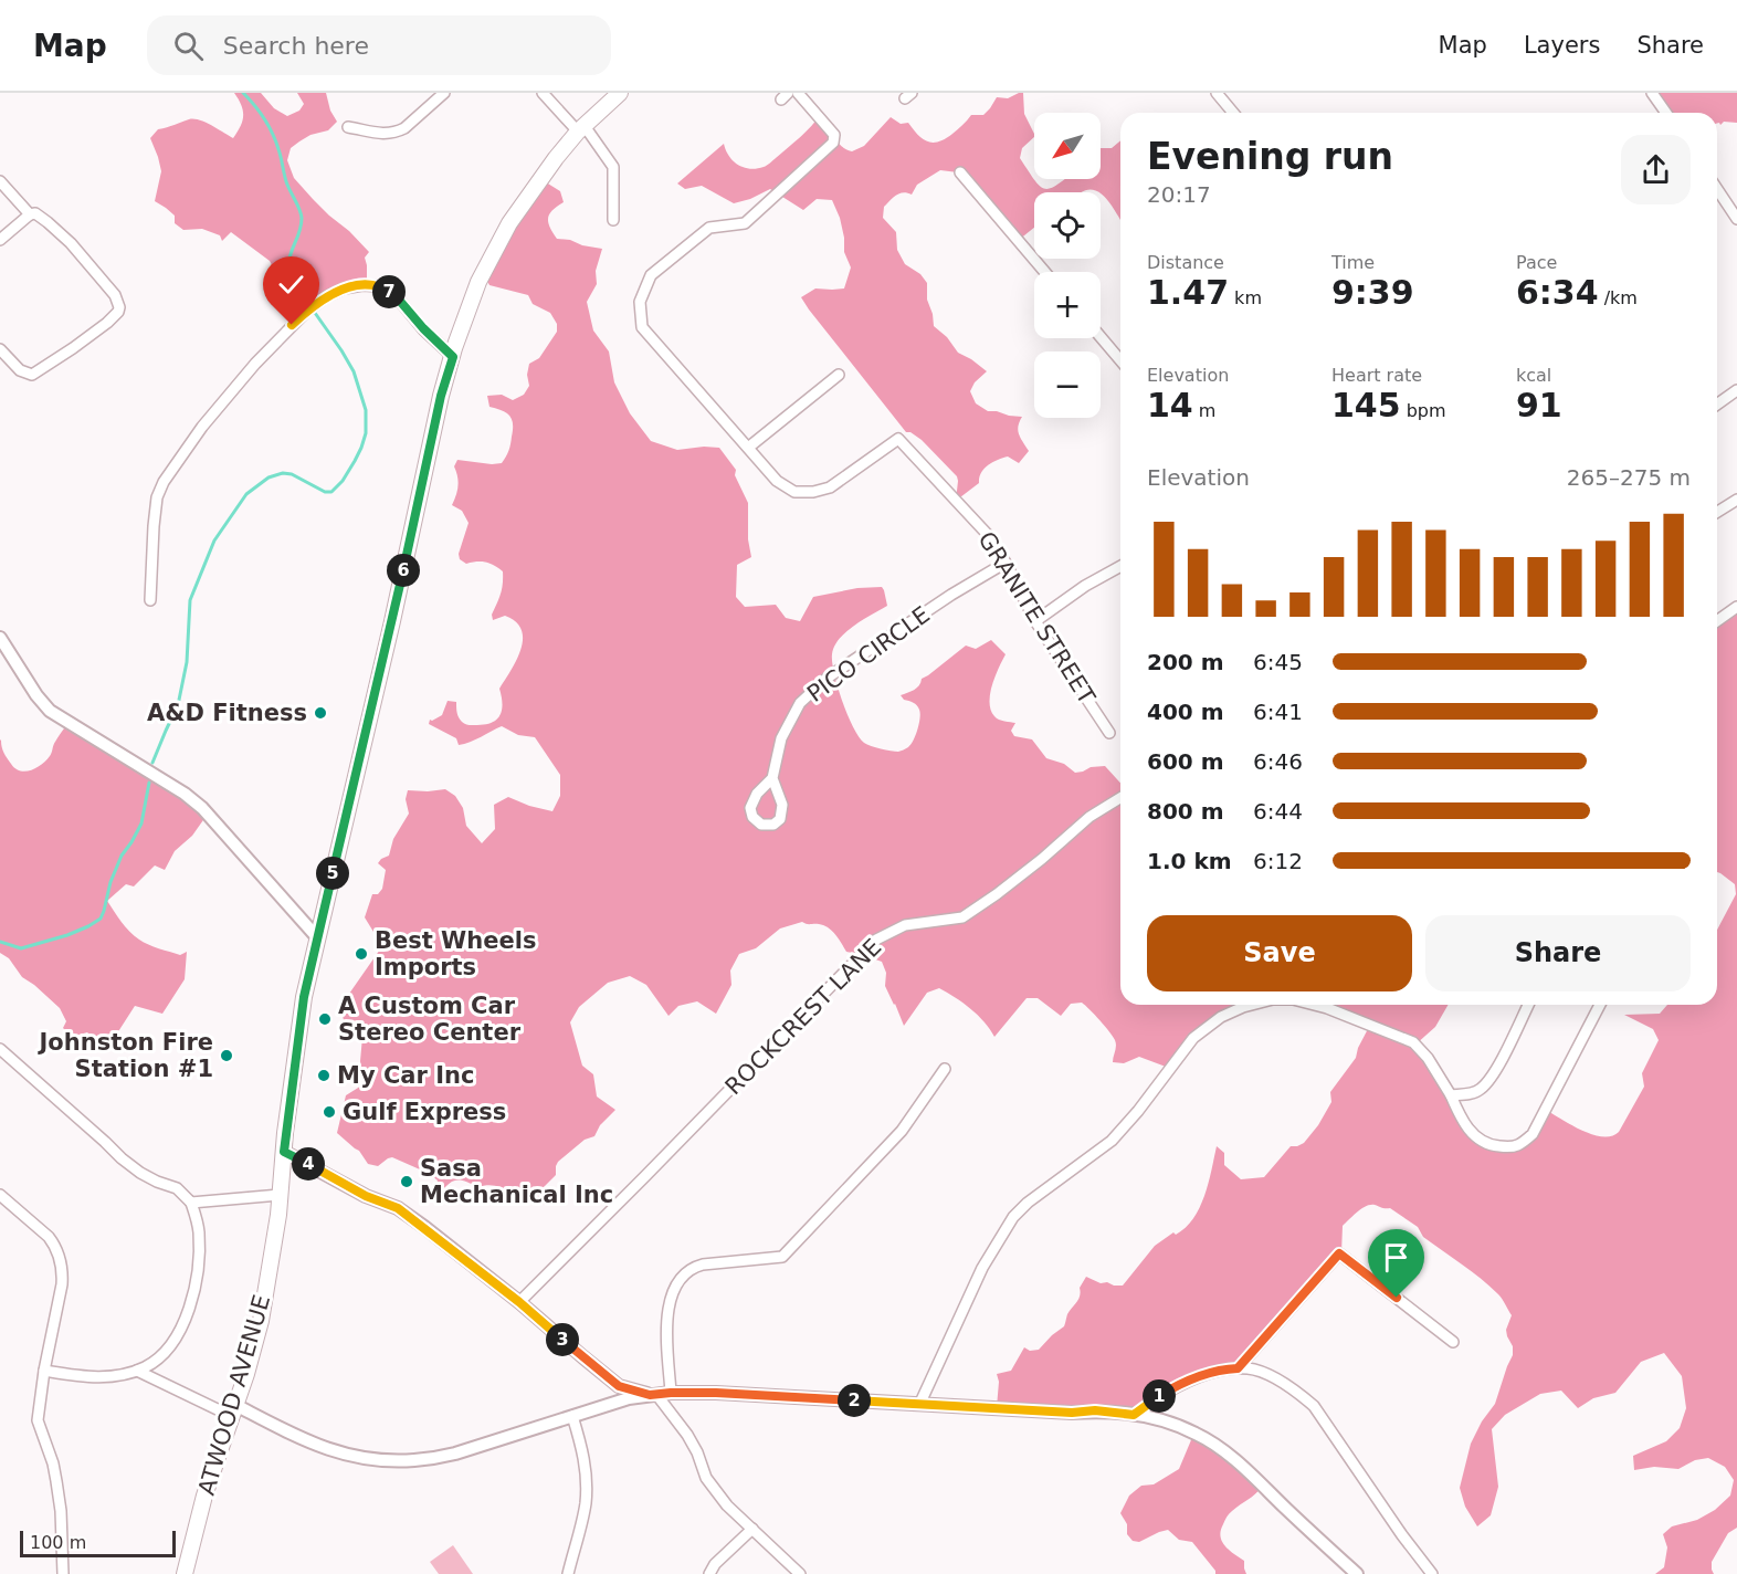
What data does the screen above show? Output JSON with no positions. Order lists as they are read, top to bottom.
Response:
{
  "streets": {
    "main road": ["ATWOOD AVENUE"],
    "street": ["GRANITE STREET", "PICO CIRCLE", "ROCKCREST LANE"]
  },
  "crossings": [
    ["GRANITE STREET", "PICO CIRCLE"]
  ],
  "places": [
    "A&D Fitness",
    "Best Wheels Imports",
    "A Custom Car Stereo Center",
    "Johnston Fire Station #1",
    "My Car Inc",
    "Gulf Express",
    "Sasa Mechanical Inc"
  ],
  "scale_bar": "100 m",
  "north": "bottom left",
  "page": {
    "header": "Map",
    "search": "Search here",
    "nav": ["Map", "Layers", "Share"],
    "map_buttons": ["+", "−"],
    "heading": ["Evening run", "20:17"],
    "stats": [
      ["Distance", "1.47 km"],
      ["Time", "9:39"],
      ["Pace", "6:34 /km"],
      ["Elevation", "14 m"],
      ["Heart rate", "145 bpm"],
      ["kcal", "91"]
    ],
    "pins": [
      "7",
      "6",
      "5",
      "4",
      "3",
      "1",
      "2"
    ],
    "chart": ["Elevation", "265–275 m"],
    "list": [
      {
        "name": "200 m",
        "note": "6:45"
      },
      {
        "name": "400 m",
        "note": "6:41"
      },
      {
        "name": "600 m",
        "note": "6:46"
      },
      {
        "name": "800 m",
        "note": "6:44"
      },
      {
        "name": "1.0 km",
        "note": "6:12"
      }
    ],
    "buttons": ["Save", "Share"],
    "scale": "100 m"
  }
}
